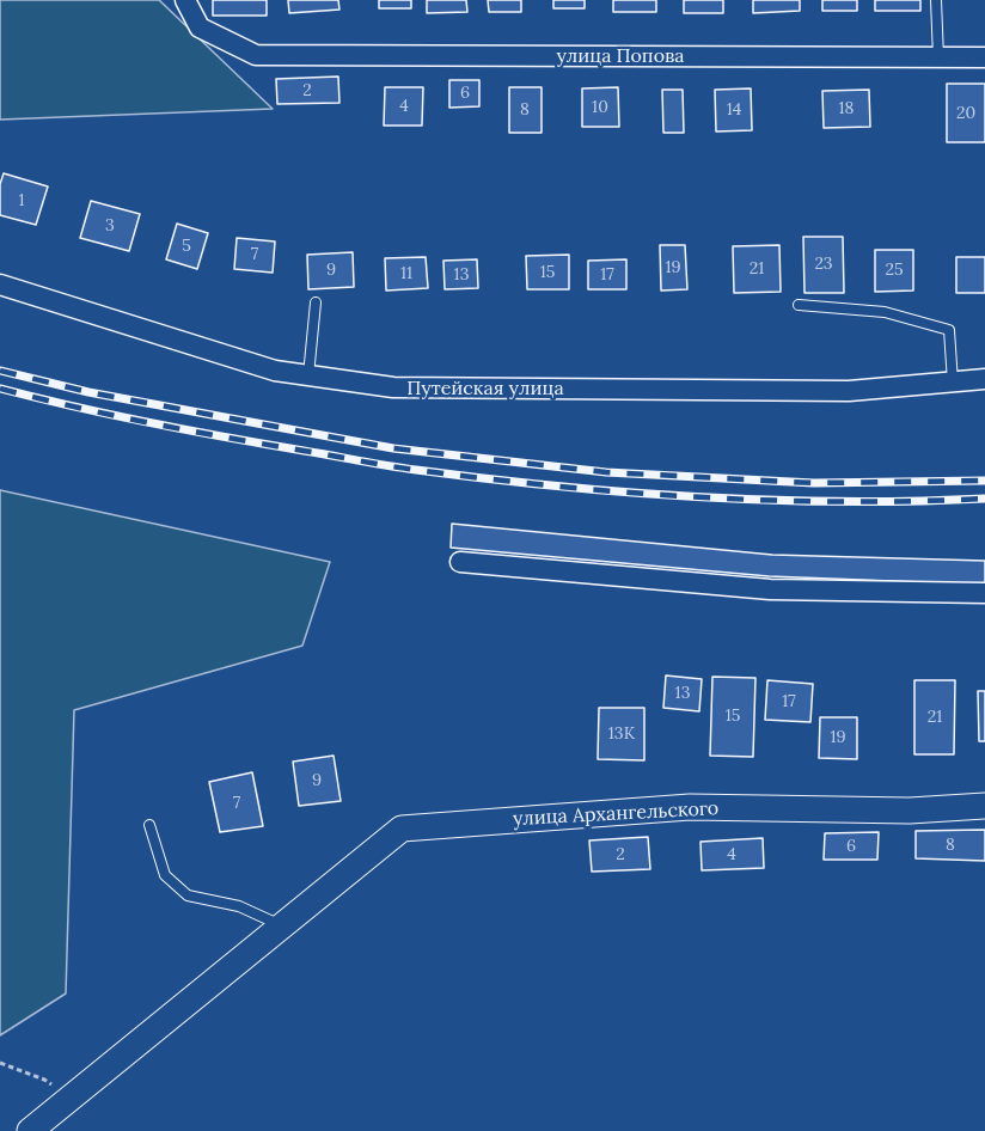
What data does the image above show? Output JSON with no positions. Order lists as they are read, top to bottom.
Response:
{
  "streets": {
    "street": ["улица Попова", "Путейская улица", "улица Архангельского"]
  },
  "house_numbers": [
    "2",
    "6",
    "4",
    "10",
    "18",
    "8",
    "14",
    "20",
    "1",
    "3",
    "5",
    "7",
    "23",
    "19",
    "21",
    "9",
    "25",
    "15",
    "11",
    "13",
    "17",
    "13",
    "17",
    "15",
    "21",
    "13К",
    "19",
    "9",
    "7",
    "8",
    "6",
    "2",
    "4"
  ]
}
